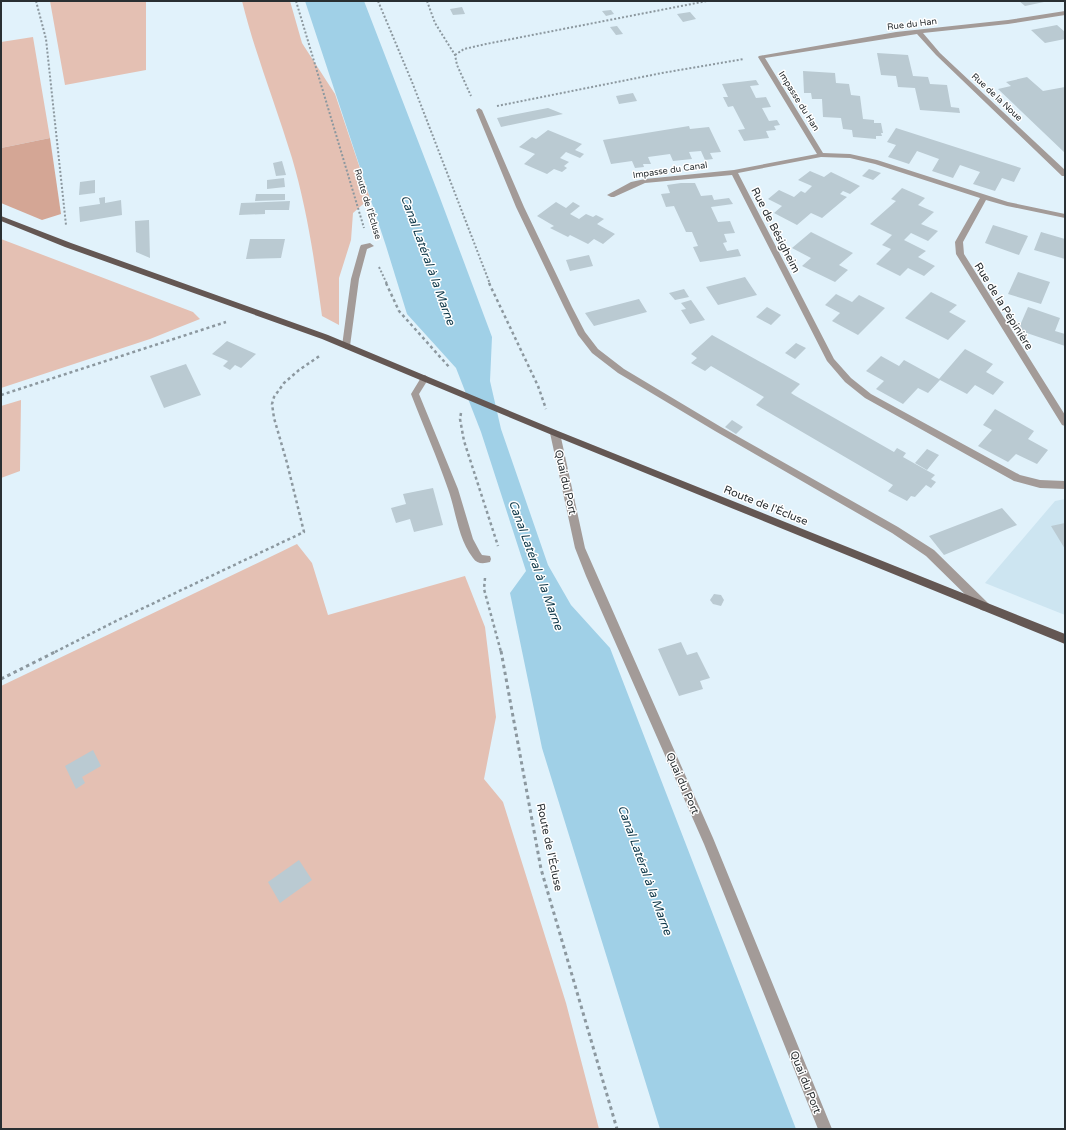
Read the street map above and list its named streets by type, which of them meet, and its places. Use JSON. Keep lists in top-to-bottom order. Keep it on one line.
{"streets":{"main road":["Route de l'Écluse"],"street":["Rue du Han","Rue de la Noue","Impasse du Han","Impasse du Canal","Rue de Bésigheim","Rue de la Pépinière","Quai du Port"]},"crossings":[["Rue du Han","Rue de la Noue"],["Rue du Han","Impasse du Han"],["Impasse du Canal","Rue de Bésigheim"],["Route de l'Écluse","Quai du Port"]],"water":["Canal Latéral à la Marne"]}
